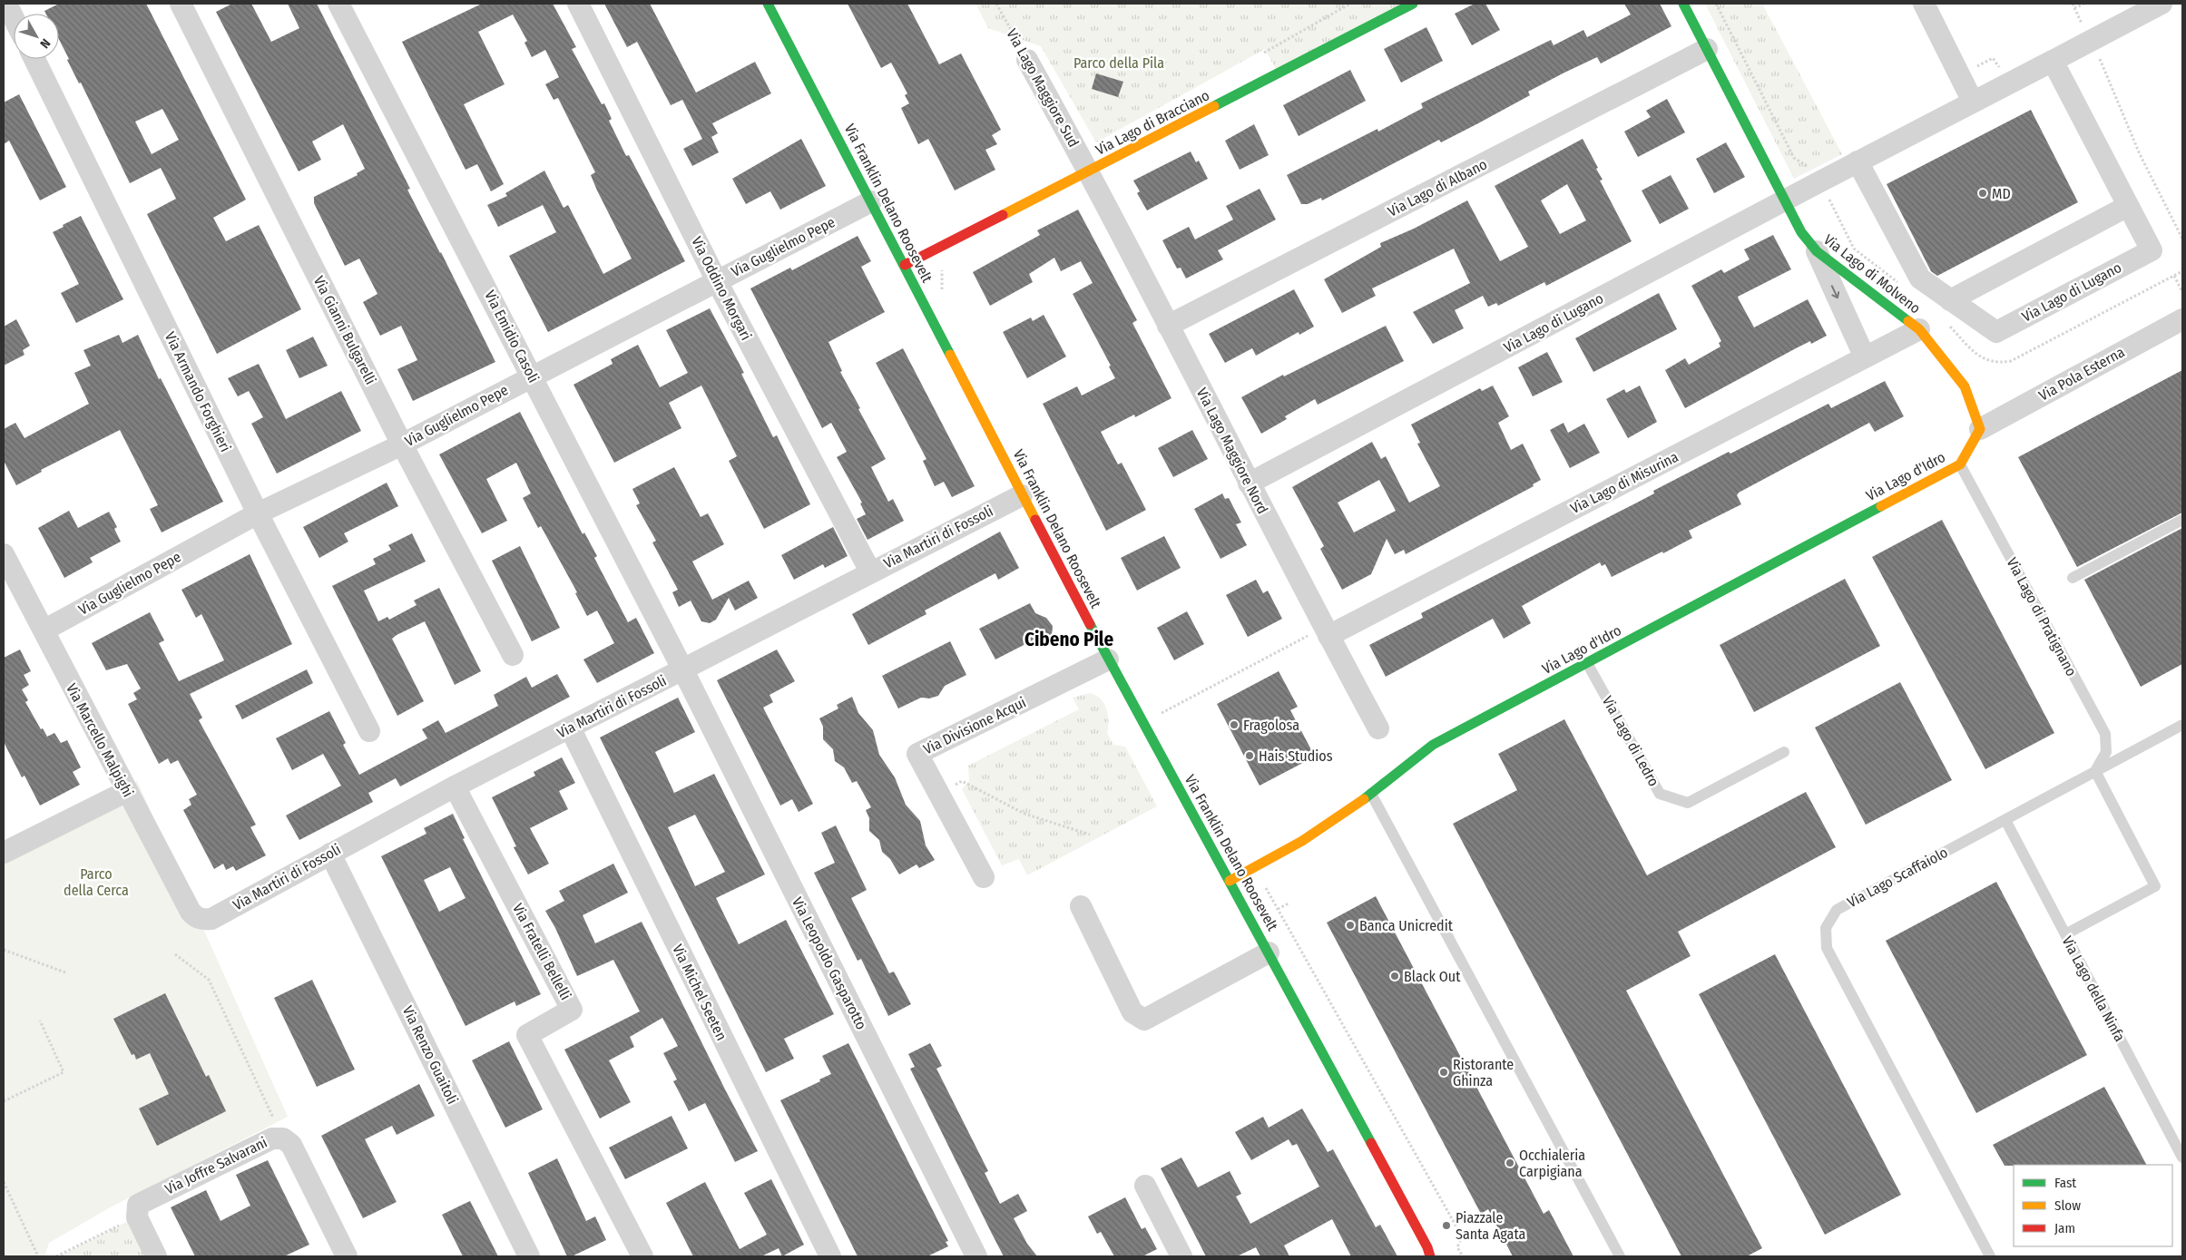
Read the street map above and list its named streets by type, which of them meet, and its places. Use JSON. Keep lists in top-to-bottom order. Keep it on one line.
{"streets":{"street":["Via Lago Maggiore Sud","Via Lago di Bracciano","Via Lago di Albano","Via Franklin Delano Roosevelt","Via Guglielmo Pepe","Via Lago di Molveno","Via Oddino Morgari","Via Lago di Lugano","Via Gianni Bulgarelli","Via Emidio Casoli","Via Pola Esterna","Via Armando Forghieri","Via Lago Maggiore Nord","Via Lago d'Idro","Via Lago di Misurina","Via Martiri di Fossoli","Via Divisione Acqui","Via Marcello Malpighi","Via Fratelli Bellelli","Via Leopoldo Gasparotto","Via Michel Seeten","Via Renzo Guaitoli","Via Joffre Salvarani"],"lane":["Via Lago di Pratignano","Via Lago di Ledro","Via Lago Scaffaiolo","Via Lago della Ninfa"]},"crossings":[["Via Lago Maggiore Sud","Via Lago di Bracciano"],["Via Lago Maggiore Sud","Via Lago Maggiore Nord"],["Via Lago di Bracciano","Via Franklin Delano Roosevelt"],["Via Lago di Bracciano","Via Lago Maggiore Nord"],["Via Lago di Albano","Via Lago di Molveno"],["Via Lago di Albano","Via Lago Maggiore Nord"],["Via Franklin Delano Roosevelt","Via Guglielmo Pepe"],["Via Franklin Delano Roosevelt","Via Lago d'Idro"],["Via Franklin Delano Roosevelt","Via Martiri di Fossoli"],["Via Franklin Delano Roosevelt","Via Divisione Acqui"],["Via Guglielmo Pepe","Via Oddino Morgari"],["Via Guglielmo Pepe","Via Gianni Bulgarelli"],["Via Guglielmo Pepe","Via Emidio Casoli"],["Via Guglielmo Pepe","Via Armando Forghieri"],["Via Guglielmo Pepe","Via Marcello Malpighi"],["Via Lago di Molveno","Via Lago di Lugano"],["Via Lago di Molveno","Via Pola Esterna"],["Via Lago di Molveno","Via Lago di Misurina"],["Via Oddino Morgari","Via Martiri di Fossoli"],["Via Lago di Lugano","Via Lago Maggiore Nord"],["Via Emidio Casoli","Via Martiri di Fossoli"],["Via Emidio Casoli","Via Leopoldo Gasparotto"],["Via Lago Maggiore Nord","Via Lago di Misurina"],["Via Lago d'Idro","Via Lago di Pratignano"],["Via Lago d'Idro","Via Lago di Ledro"],["Via Martiri di Fossoli","Via Marcello Malpighi"],["Via Martiri di Fossoli","Via Fratelli Bellelli"],["Via Martiri di Fossoli","Via Leopoldo Gasparotto"],["Via Martiri di Fossoli","Via Michel Seeten"],["Via Martiri di Fossoli","Via Renzo Guaitoli"],["Via Lago di Pratignano","Via Lago Scaffaiolo"],["Via Lago Scaffaiolo","Via Lago della Ninfa"]],"districts":["Cibeno Pile"],"parks":["Parco della Pila","Parco della Cerca"],"places":["MD","Fragolosa","Hais Studios","Banca Unicredit","Black Out","Ristorante Ghinza","Occhialeria Carpigiana","Piazzale Santa Agata"],"legend":["Fast","Slow","Jam"],"north":"bottom right"}
